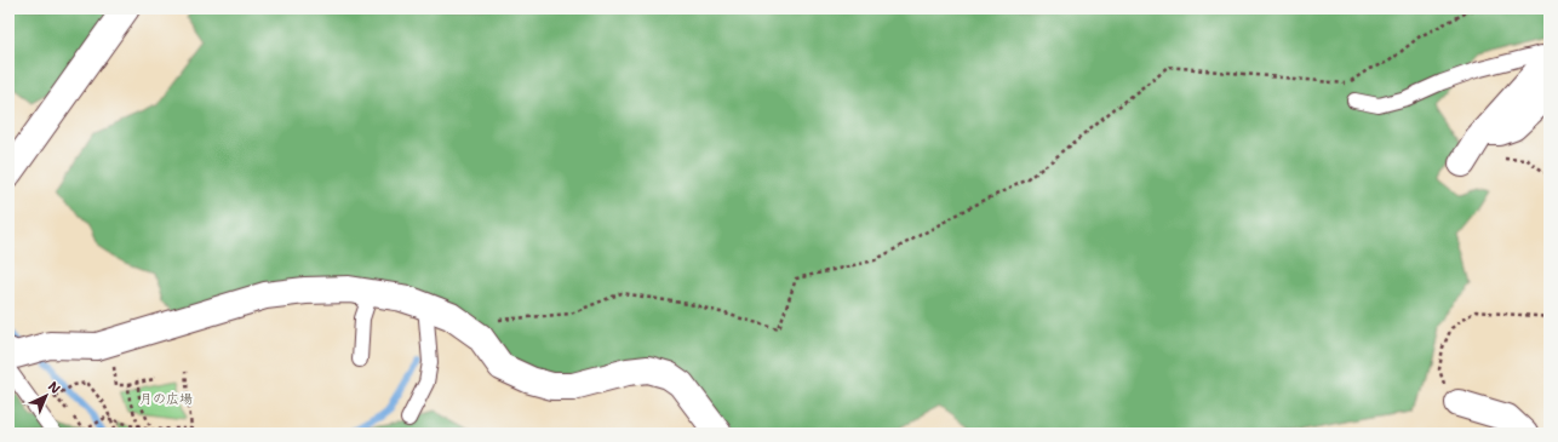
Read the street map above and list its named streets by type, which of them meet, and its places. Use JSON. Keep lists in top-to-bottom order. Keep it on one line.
{"parks":["月の広場"],"north":"top right"}
